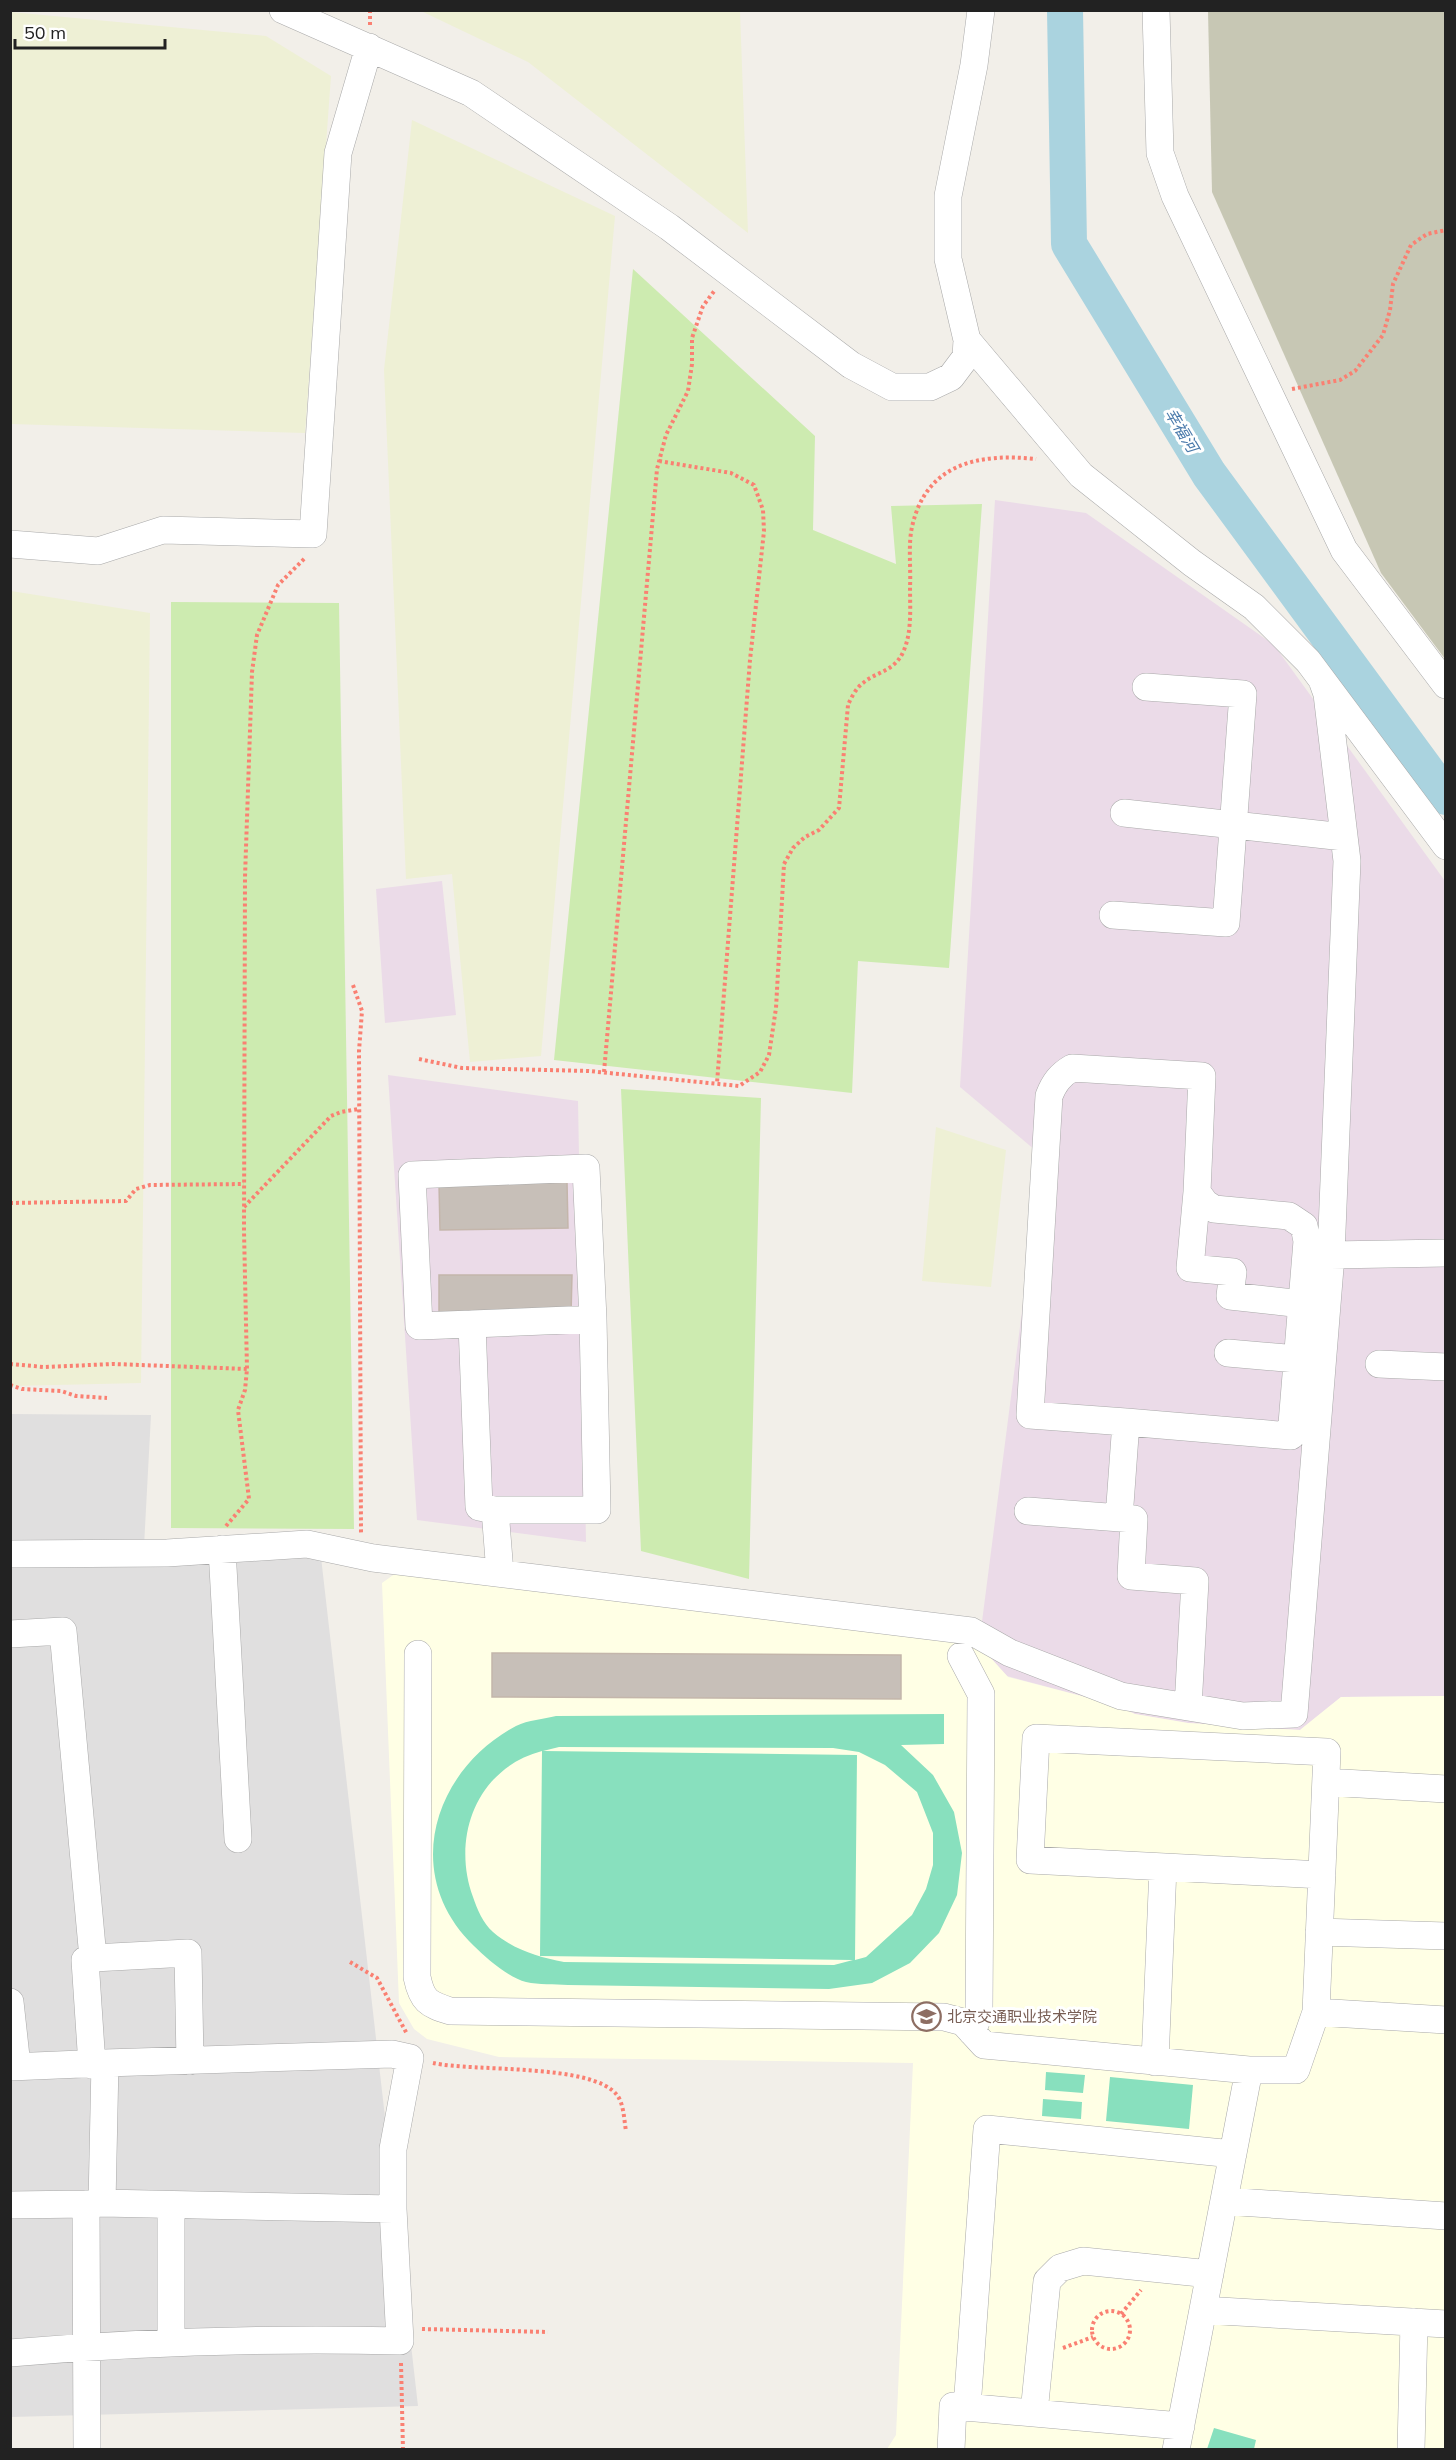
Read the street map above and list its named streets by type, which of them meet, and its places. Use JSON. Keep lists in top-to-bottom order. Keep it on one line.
{"water":["幸福河"],"places":{"school or university":["北京交通职业技术学院"]},"scale_bar":"50 m"}
